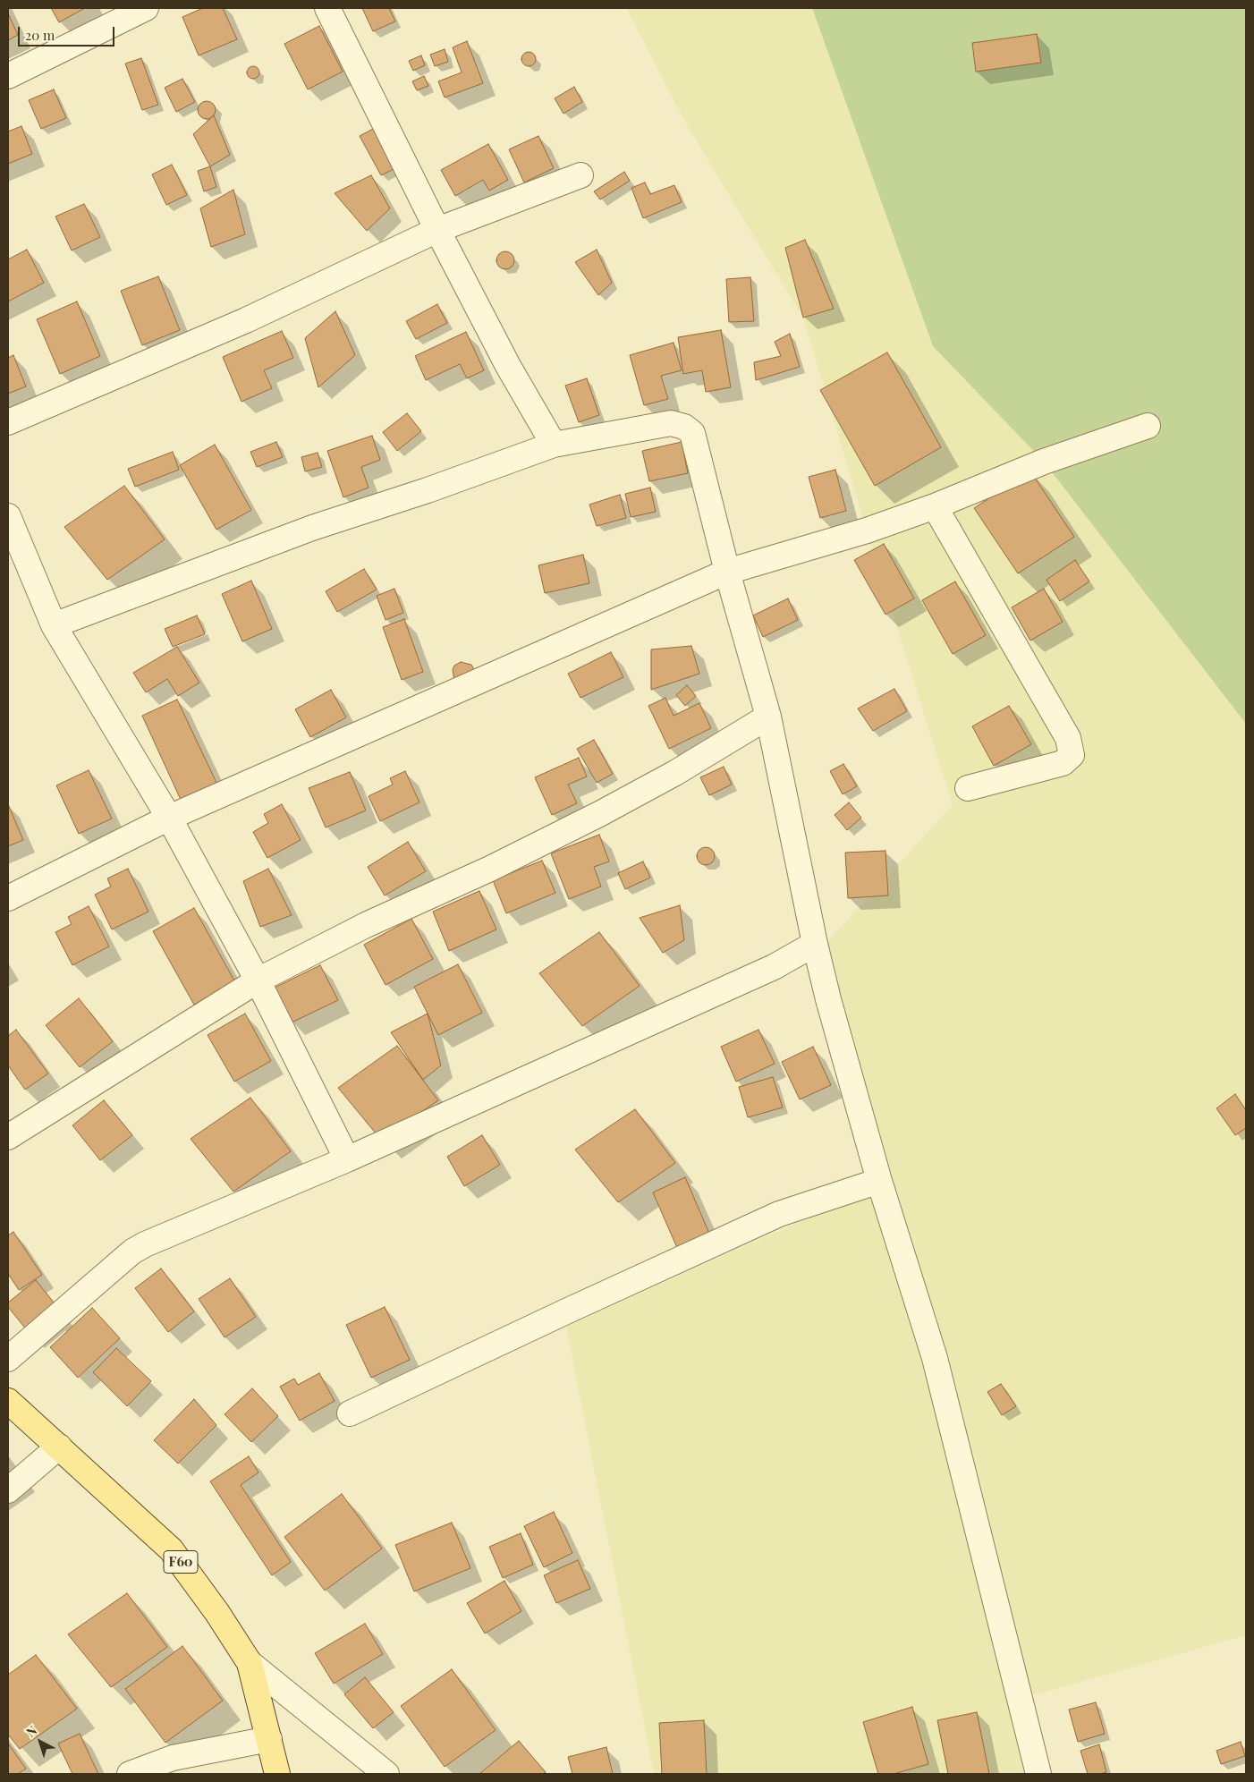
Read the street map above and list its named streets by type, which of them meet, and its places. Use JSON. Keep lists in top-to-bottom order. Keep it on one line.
{"streets":{"main road":["F60"]},"scale_bar":"20 m","north":"top left"}
